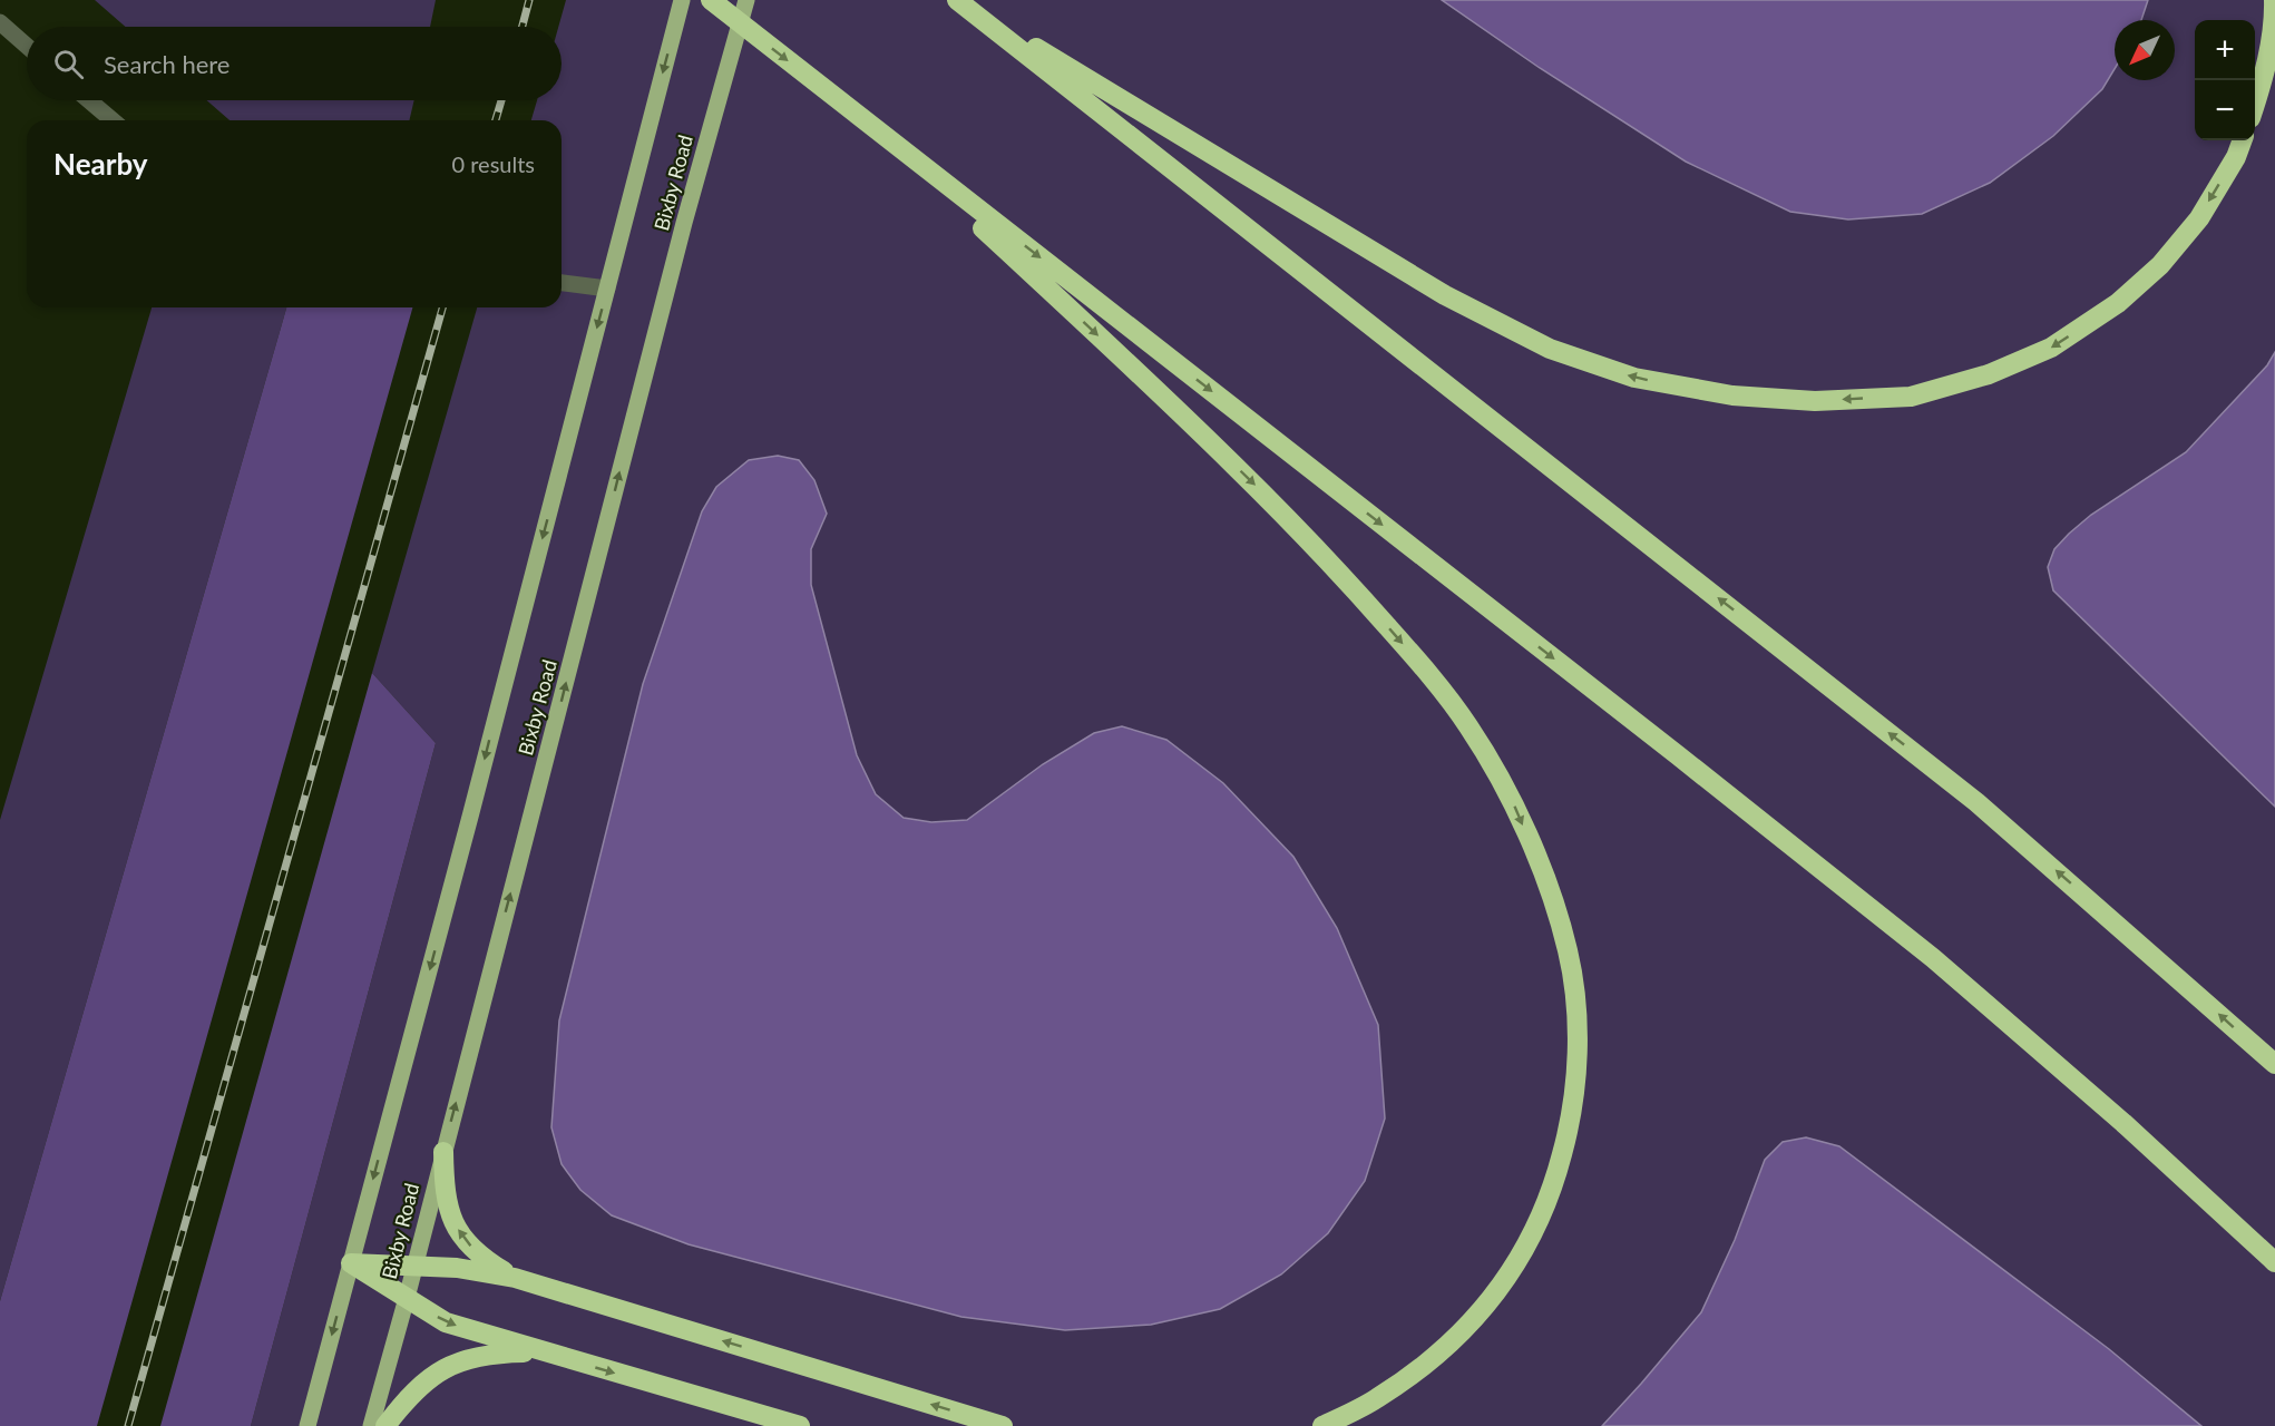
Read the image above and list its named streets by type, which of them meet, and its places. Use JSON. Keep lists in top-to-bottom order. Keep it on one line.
{"streets":{"main road":["Bixby Road"]},"north":"bottom left","page":{"map_buttons":["+","−"],"search":"Search here","heading":["Nearby","0 results"]}}
